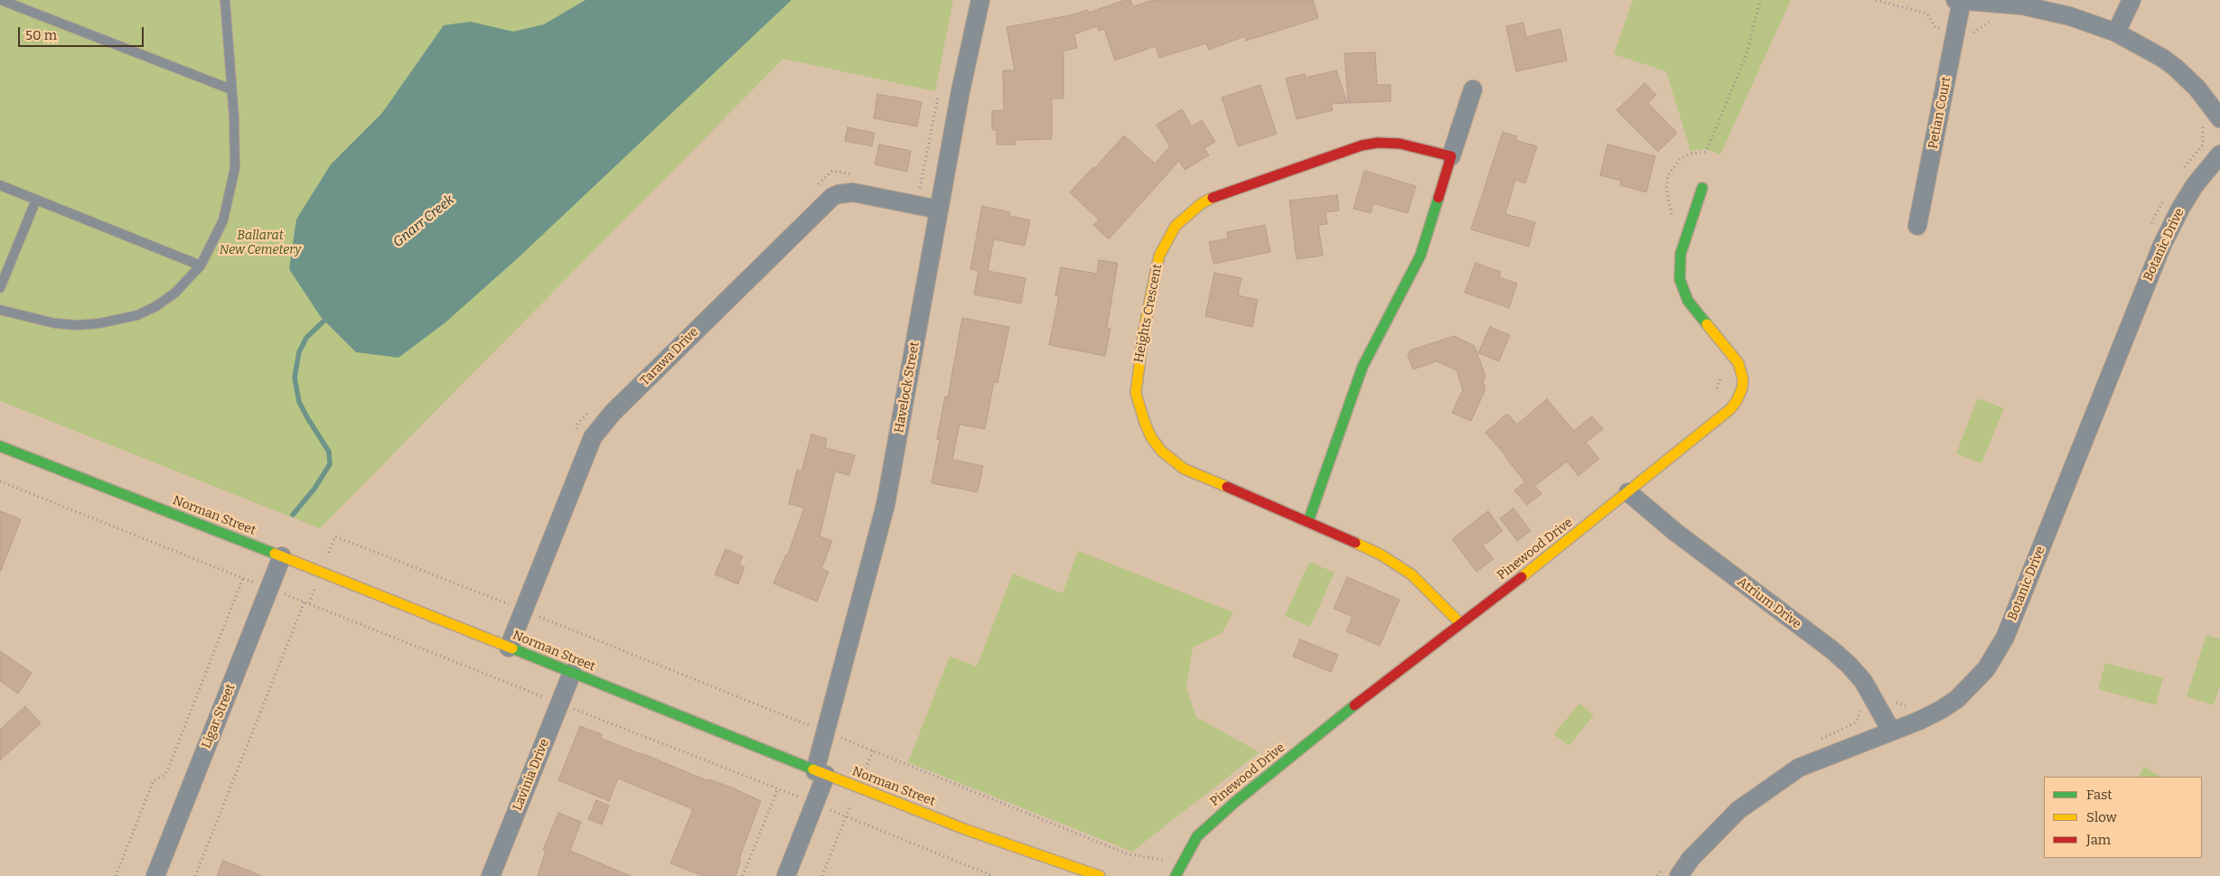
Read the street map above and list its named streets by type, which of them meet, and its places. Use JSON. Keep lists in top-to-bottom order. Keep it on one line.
{"streets":{"street":["Petian Court","Botanic Drive","Heights Crescent","Tarawa Drive","Havelock Street","Norman Street","Pinewood Drive","Atrium Drive","Ligar Street","Lavinia Drive"]},"crossings":[["Botanic Drive","Atrium Drive"],["Heights Crescent","Pinewood Drive"],["Tarawa Drive","Havelock Street"],["Tarawa Drive","Norman Street"],["Havelock Street","Norman Street"],["Norman Street","Ligar Street"],["Norman Street","Lavinia Drive"],["Pinewood Drive","Atrium Drive"]],"water":["Gnarr Creek"],"parks":["Ballarat New Cemetery"],"legend":["Fast","Slow","Jam"],"scale_bar":"50 m"}
